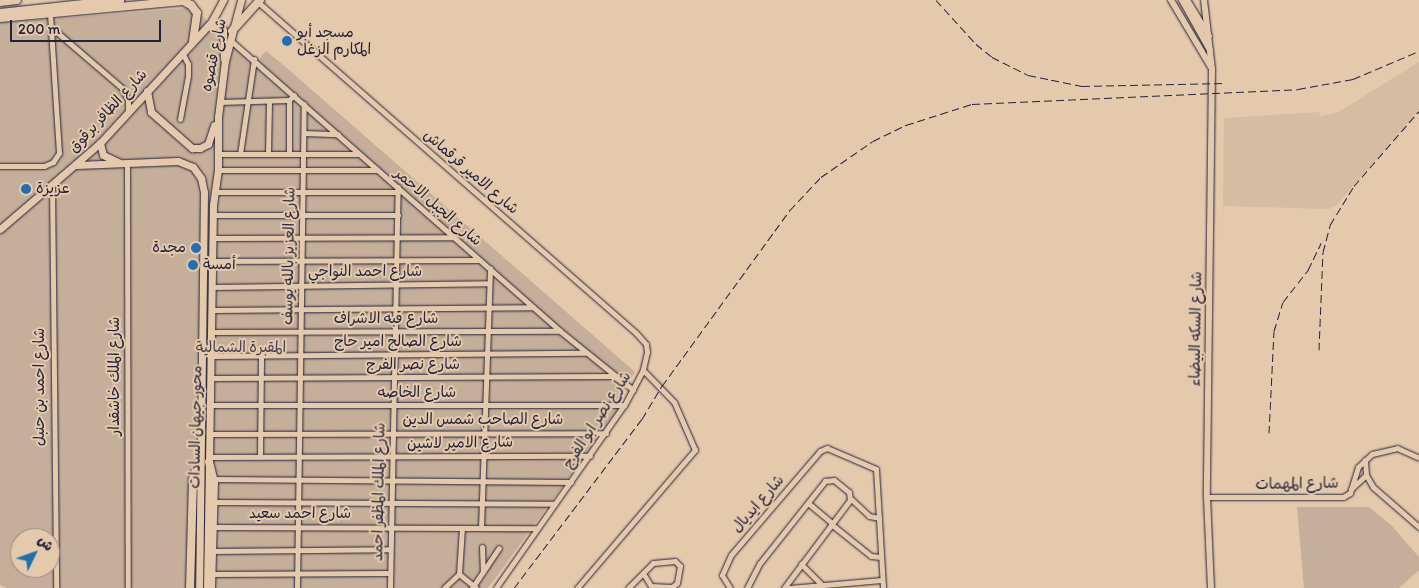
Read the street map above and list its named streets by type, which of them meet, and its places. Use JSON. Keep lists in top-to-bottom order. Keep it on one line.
{"streets":{"main road":["شارع قنصوه","شارع الظافر برقوق","محور جيهان السادات"],"street":["شارع الامير قرقماش","شارع الجبل الاحمر","شارع العزيز بالله يوسف","شارع احمد النواجي","شارع قبه الاشراف","شارع السكه البيضاء","شارع الصالح امير حاج","شارع نصر الفرج","شارع الملك خاشقدار","شارع احمد بن حنبل","شارع الخاصه","شارع الصاحب شمس الدين","شارع نصر ابو الفرج","شارع الامير لاشين","شارع المهمات","شارع الملك المظفر احمد","شارع ايديال","شارع احمد سعيد"]},"crossings":[["شارع قنصوه","شارع الجبل الاحمر"],["شارع قنصوه","محور جيهان السادات"],["شارع الظافر برقوق","شارع احمد بن حنبل"],["شارع الامير قرقماش","شارع نصر ابو الفرج"],["شارع الجبل الاحمر","شارع العزيز بالله يوسف"],["شارع الجبل الاحمر","شارع قبه الاشراف"],["شارع الجبل الاحمر","شارع الصالح امير حاج"],["شارع الجبل الاحمر","شارع نصر الفرج"],["شارع الجبل الاحمر","شارع نصر ابو الفرج"],["شارع الجبل الاحمر","شارع الملك المظفر احمد"],["شارع العزيز بالله يوسف","شارع احمد النواجي"],["شارع العزيز بالله يوسف","شارع قبه الاشراف"],["شارع العزيز بالله يوسف","شارع الصالح امير حاج"],["شارع العزيز بالله يوسف","شارع نصر الفرج"],["شارع العزيز بالله يوسف","شارع الخاصه"],["شارع العزيز بالله يوسف","شارع الصاحب شمس الدين"],["شارع العزيز بالله يوسف","شارع الامير لاشين"],["شارع العزيز بالله يوسف","شارع احمد سعيد"],["شارع احمد النواجي","محور جيهان السادات"],["شارع احمد النواجي","شارع الملك المظفر احمد"],["شارع قبه الاشراف","محور جيهان السادات"],["شارع قبه الاشراف","شارع الملك المظفر احمد"],["شارع السكه البيضاء","شارع المهمات"],["شارع الصالح امير حاج","محور جيهان السادات"],["شارع الصالح امير حاج","شارع الملك المظفر احمد"],["شارع نصر الفرج","محور جيهان السادات"],["شارع نصر الفرج","شارع الملك المظفر احمد"],["شارع الملك خاشقدار","محور جيهان السادات"],["شارع الخاصه","شارع نصر ابو الفرج"],["شارع الخاصه","محور جيهان السادات"],["شارع الخاصه","شارع الملك المظفر احمد"],["شارع الصاحب شمس الدين","شارع نصر ابو الفرج"],["شارع الصاحب شمس الدين","محور جيهان السادات"],["شارع الصاحب شمس الدين","شارع الملك المظفر احمد"],["شارع نصر ابو الفرج","شارع الامير لاشين"],["شارع نصر ابو الفرج","شارع احمد سعيد"],["محور جيهان السادات","شارع الامير لاشين"],["شارع الامير لاشين","شارع الملك المظفر احمد"],["شارع الملك المظفر احمد","شارع احمد سعيد"]],"parks":["المقبرة الشمالية"],"places":["مسجد أبو المكارم الزغل","عزيزة","مجدة","أمسة"],"scale_bar":"200 m","north":"top right"}
